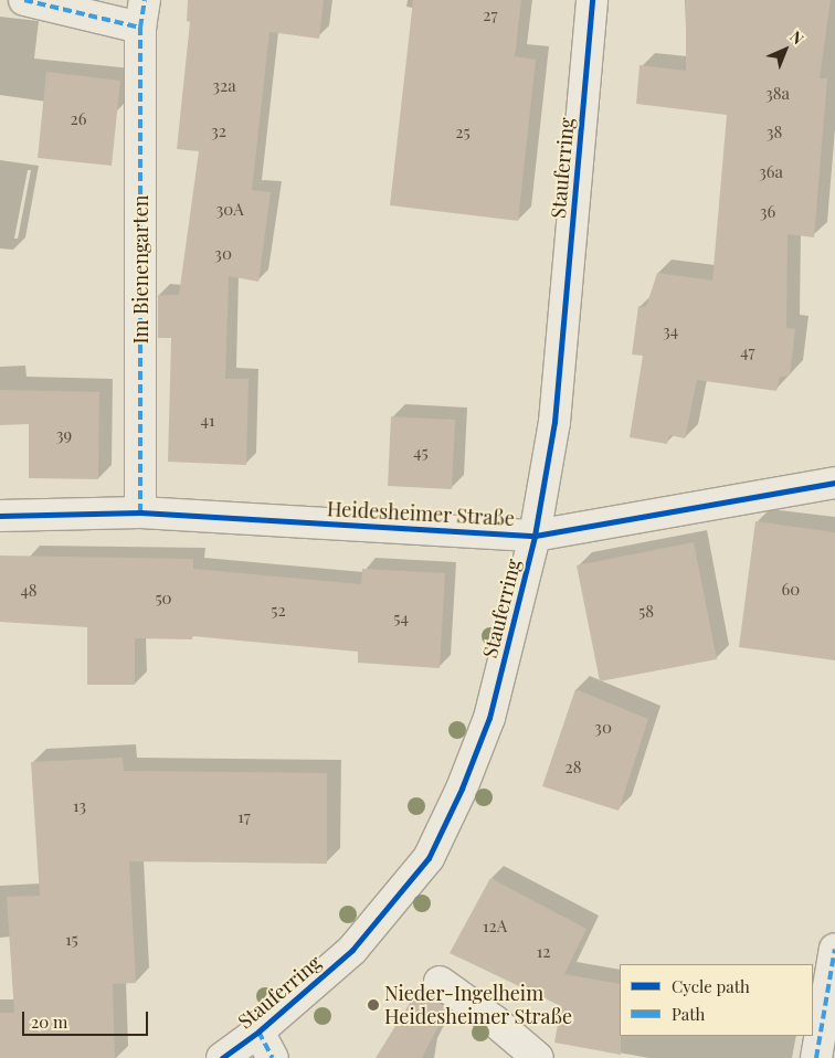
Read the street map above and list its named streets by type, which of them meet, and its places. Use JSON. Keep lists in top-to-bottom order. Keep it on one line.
{"streets":{"street":["Stauferring","Im Bienengarten","Heidesheimer Straße"]},"crossings":[["Stauferring","Heidesheimer Straße"],["Im Bienengarten","Heidesheimer Straße"]],"places":["Nieder-Ingelheim Heidesheimer Straße"],"house_numbers":["27","32a","38a","26","32","25","38","36a","30A","36","30","34","47","41","39","45","60","48","50","52","58","54","30","28","13","17","12A","15","12"],"legend":["Cycle path","Path"],"scale_bar":"20 m","north":"top right"}
